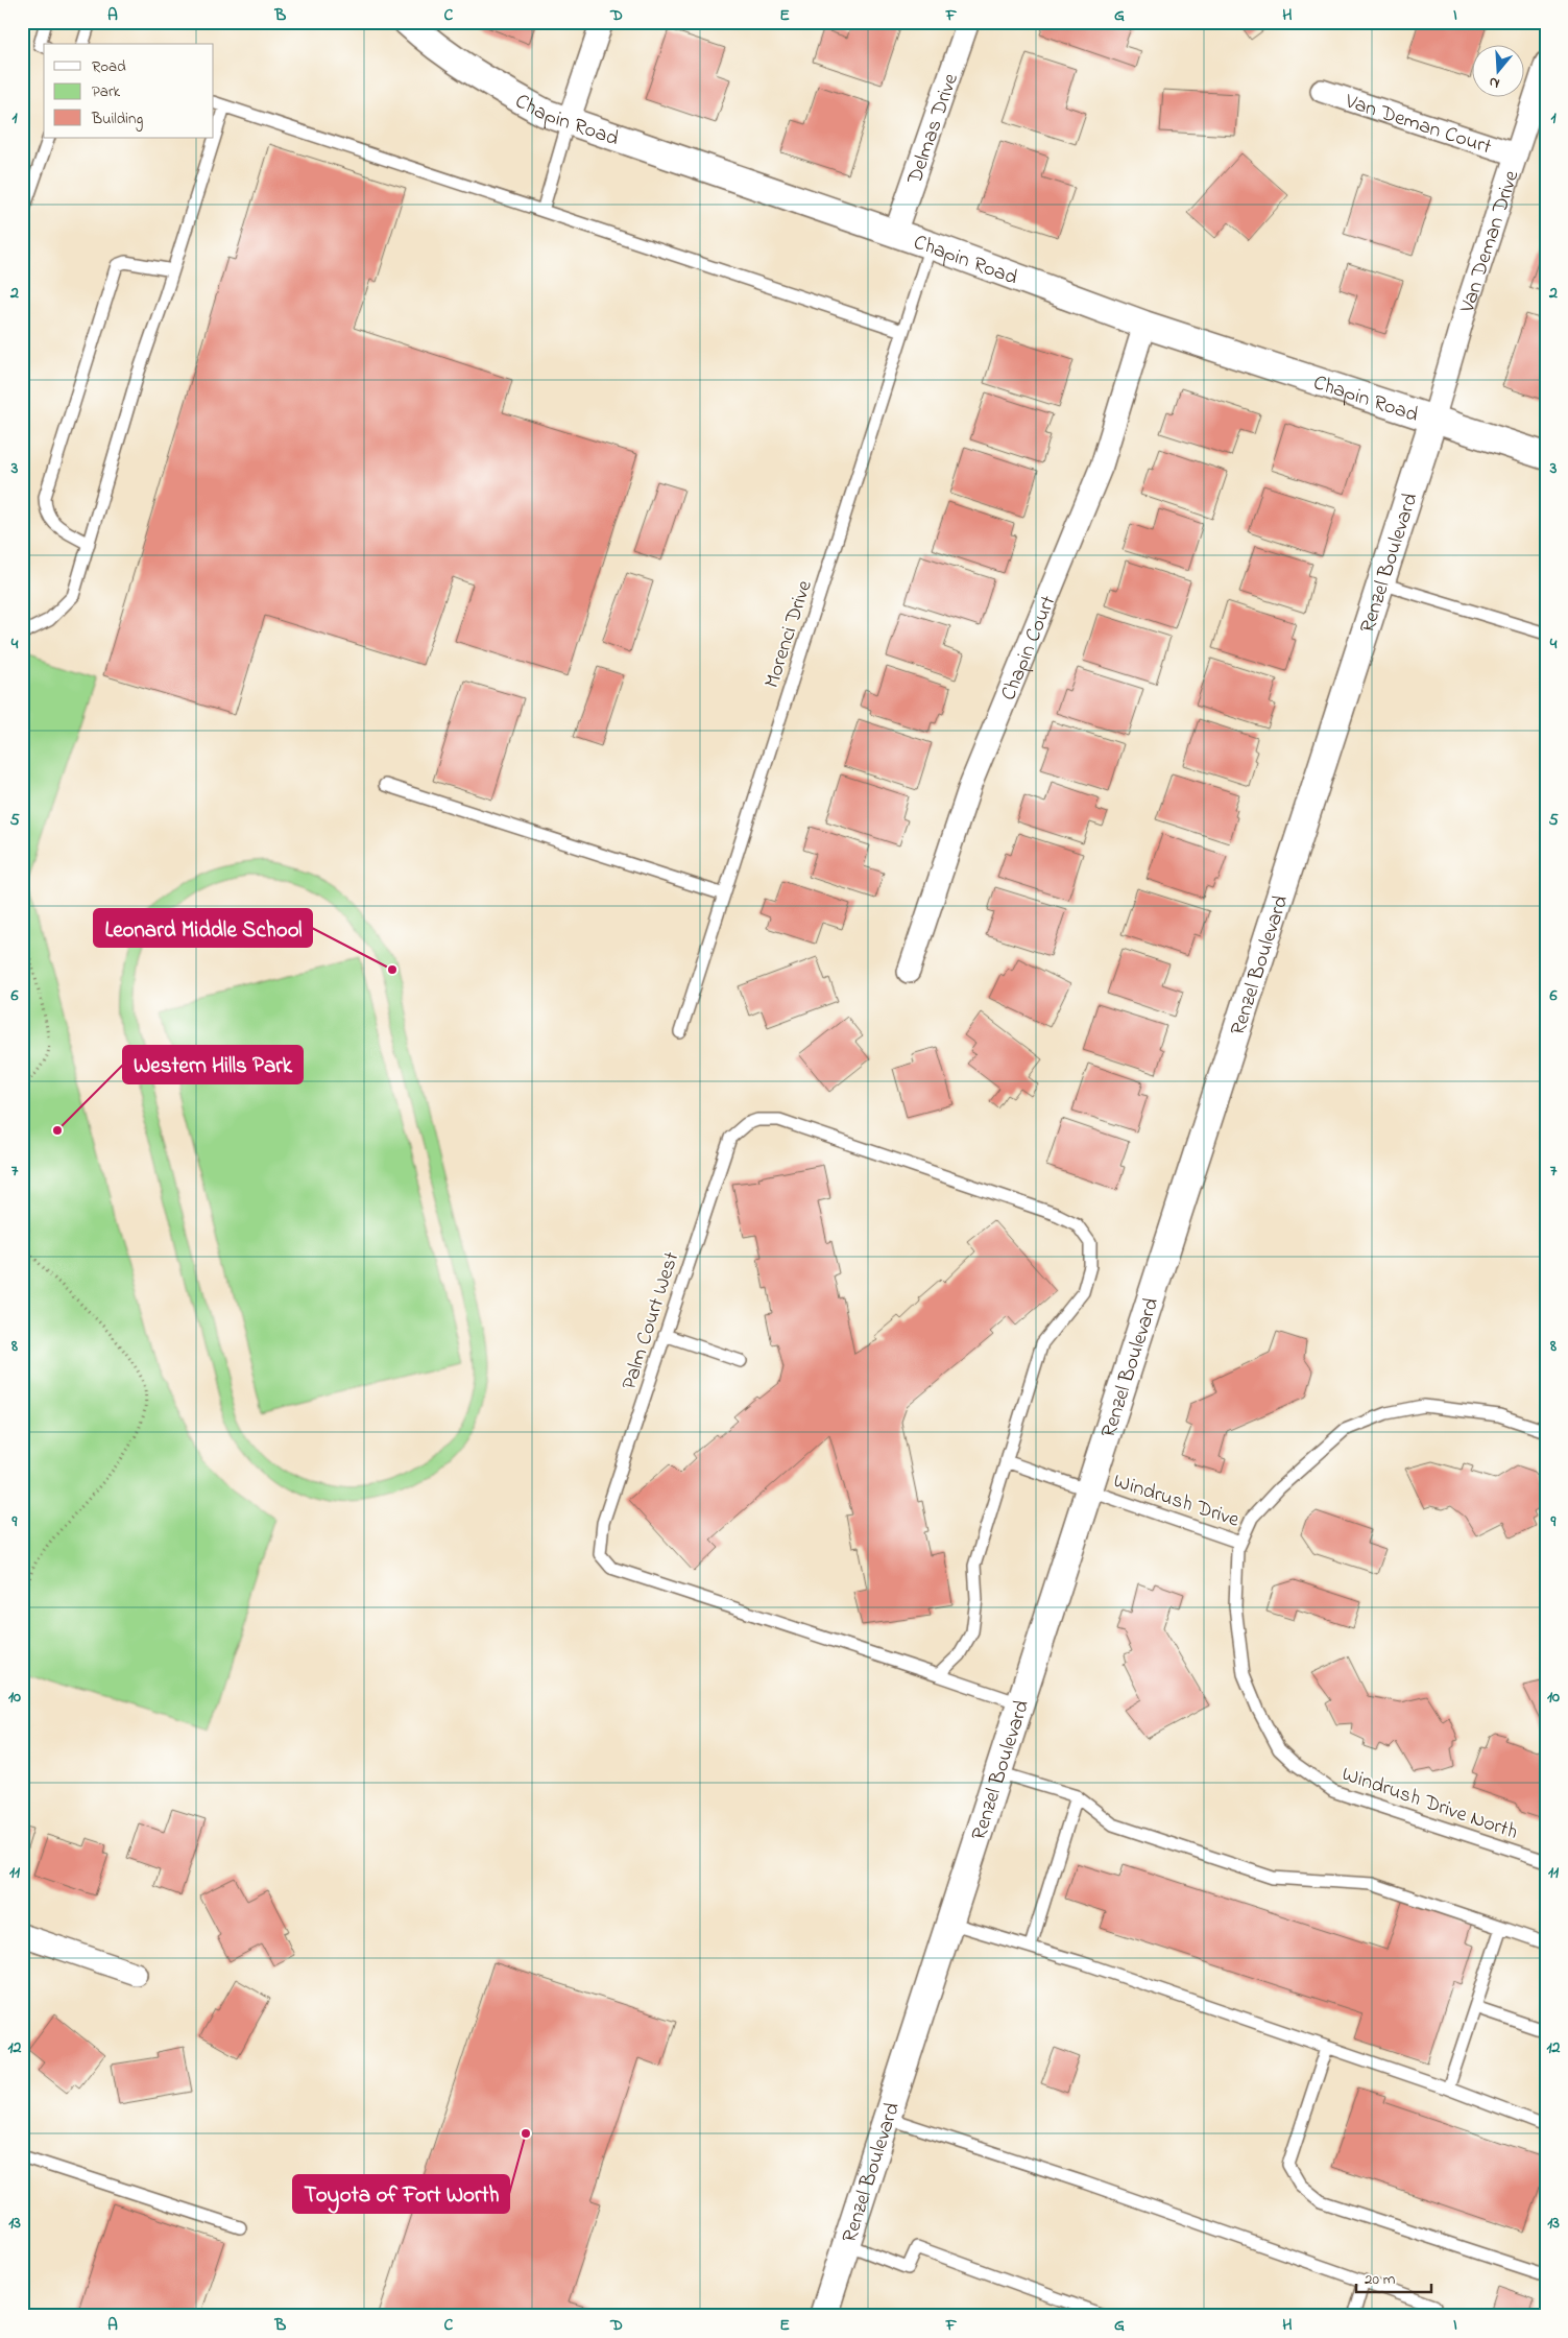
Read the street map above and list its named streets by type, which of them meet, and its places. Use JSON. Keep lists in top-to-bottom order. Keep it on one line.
{"streets":{"street":["Chapin Road","Van Deman Court","Delmas Drive","Van Deman Drive","Renzel Boulevard","Chapin Court"],"lane":["Morenci Drive","Palm Court West","Windrush Drive","Windrush Drive North"]},"crossings":[["Chapin Road","Delmas Drive"],["Chapin Road","Van Deman Drive"],["Chapin Road","Renzel Boulevard"],["Chapin Road","Morenci Drive"],["Chapin Road","Chapin Court"],["Van Deman Court","Van Deman Drive"],["Van Deman Drive","Renzel Boulevard"],["Renzel Boulevard","Windrush Drive"],["Windrush Drive","Windrush Drive North"]],"places":["Leonard Middle School","Western Hills Park","Toyota of Fort Worth"],"legend":["Road","Park","Building"],"scale_bar":"20 m","north":"bottom","grid":{"columns":["A","B","C","D","E","F","G","H","I"],"rows":["1","2","3","4","5","6","7","8","9","10","11","12","13"]}}
